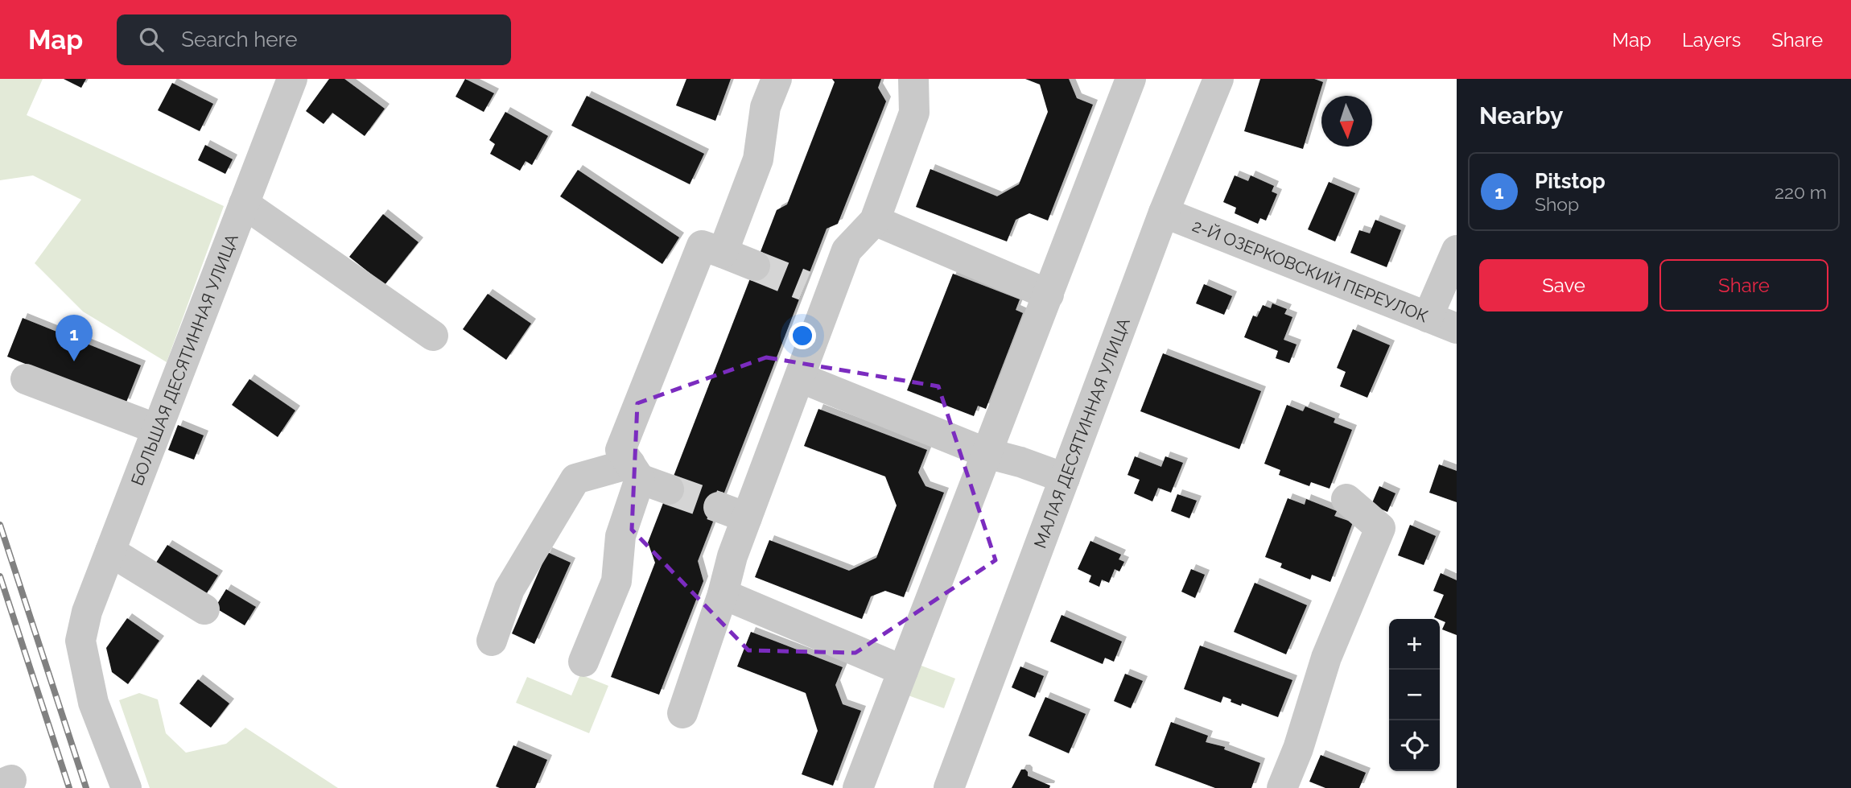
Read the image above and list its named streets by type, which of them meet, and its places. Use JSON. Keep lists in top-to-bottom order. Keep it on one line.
{"streets":{"street":["2-Й ОЗЕРКОВСКИЙ ПЕРЕУЛОК","БОЛЬШАЯ ДЕСЯТИННАЯ УЛИЦА","МАЛАЯ ДЕСЯТИННАЯ УЛИЦА"]},"crossings":[["2-Й ОЗЕРКОВСКИЙ ПЕРЕУЛОК","МАЛАЯ ДЕСЯТИННАЯ УЛИЦА"]],"north":"bottom","page":{"header":"Map","search":"Search here","nav":["Map","Layers","Share"],"heading":"Nearby","list":[{"mark":"1","name":"Pitstop","note":"Shop","value":"220 m"}],"buttons":["Save","Share"],"pins":"1","map_buttons":["+","−"]}}
